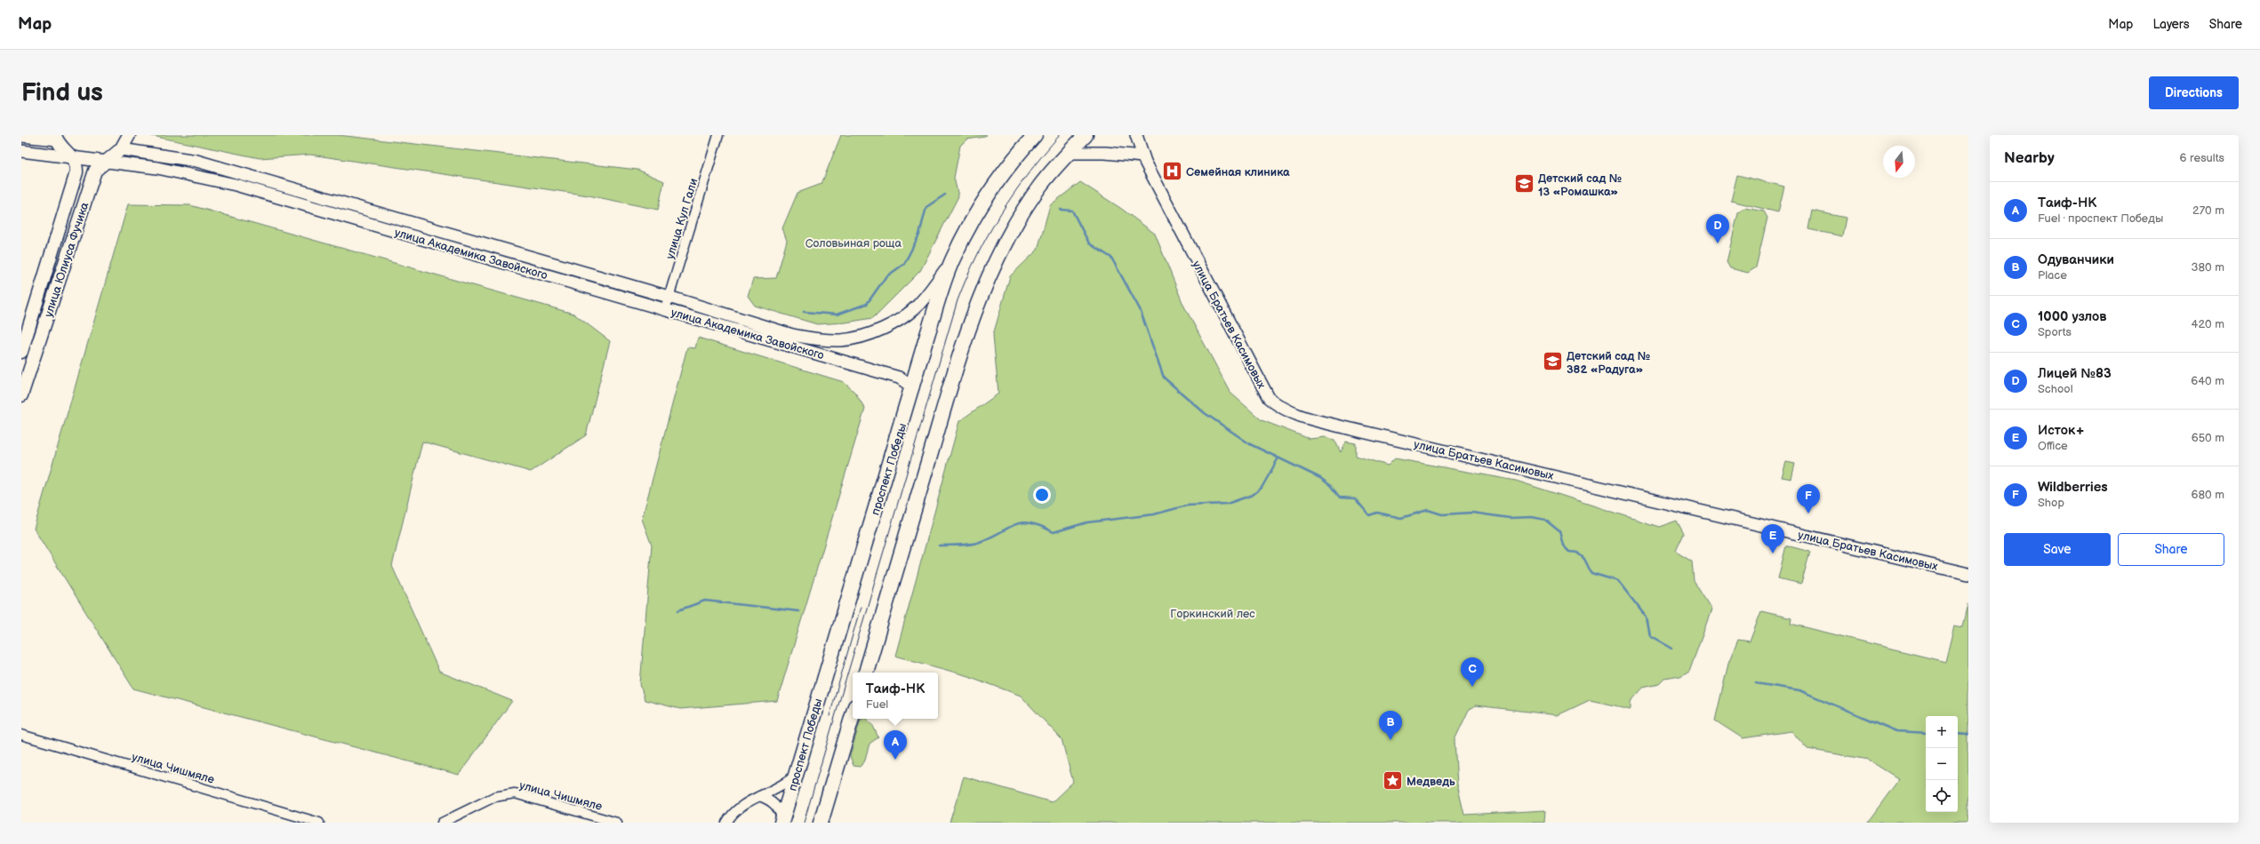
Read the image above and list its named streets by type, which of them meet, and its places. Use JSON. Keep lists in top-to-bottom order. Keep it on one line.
{"streets":{"main road":["улица Юлиуса Фучика","проспект Победы"],"street":["улица Кул Гали","улица Академика Завойского","улица Братьев Касимовых","улица Чишмяле"]},"crossings":[["улица Кул Гали","улица Академика Завойского"],["улица Академика Завойского","улица Юлиуса Фучика"],["улица Академика Завойского","проспект Победы"]],"parks":["Соловьиная роща","Горкинский лес"],"places":{"hospital":["Семейная клиника"],"school or university":["Детский сад № 13 «Ромашка»","Детский сад № 382 «Радуга»"],"place":["Медведь"]},"north":"bottom","page":{"header":"Map","nav":["Map","Layers","Share"],"buttons":["Directions",["Save","Share"]],"title":"Find us","heading":["Nearby","6 results"],"list":[{"mark":"A","name":"Таиф-НК","note":"Fuel · проспект Победы","value":"270 m"},{"mark":"B","name":"Одуванчики","note":"Place","value":"380 m"},{"mark":"C","name":"1000 узлов","note":"Sports","value":"420 m"},{"mark":"D","name":"Лицей №83","note":"School","value":"640 m"},{"mark":"E","name":"Исток+","note":"Office","value":"650 m"},{"mark":"F","name":"Wildberries","note":"Shop","value":"680 m"}],"pins":["D","F","E","C","B","A"],"popup":["Таиф-НК","Fuel"],"map_buttons":["+","−"]}}
